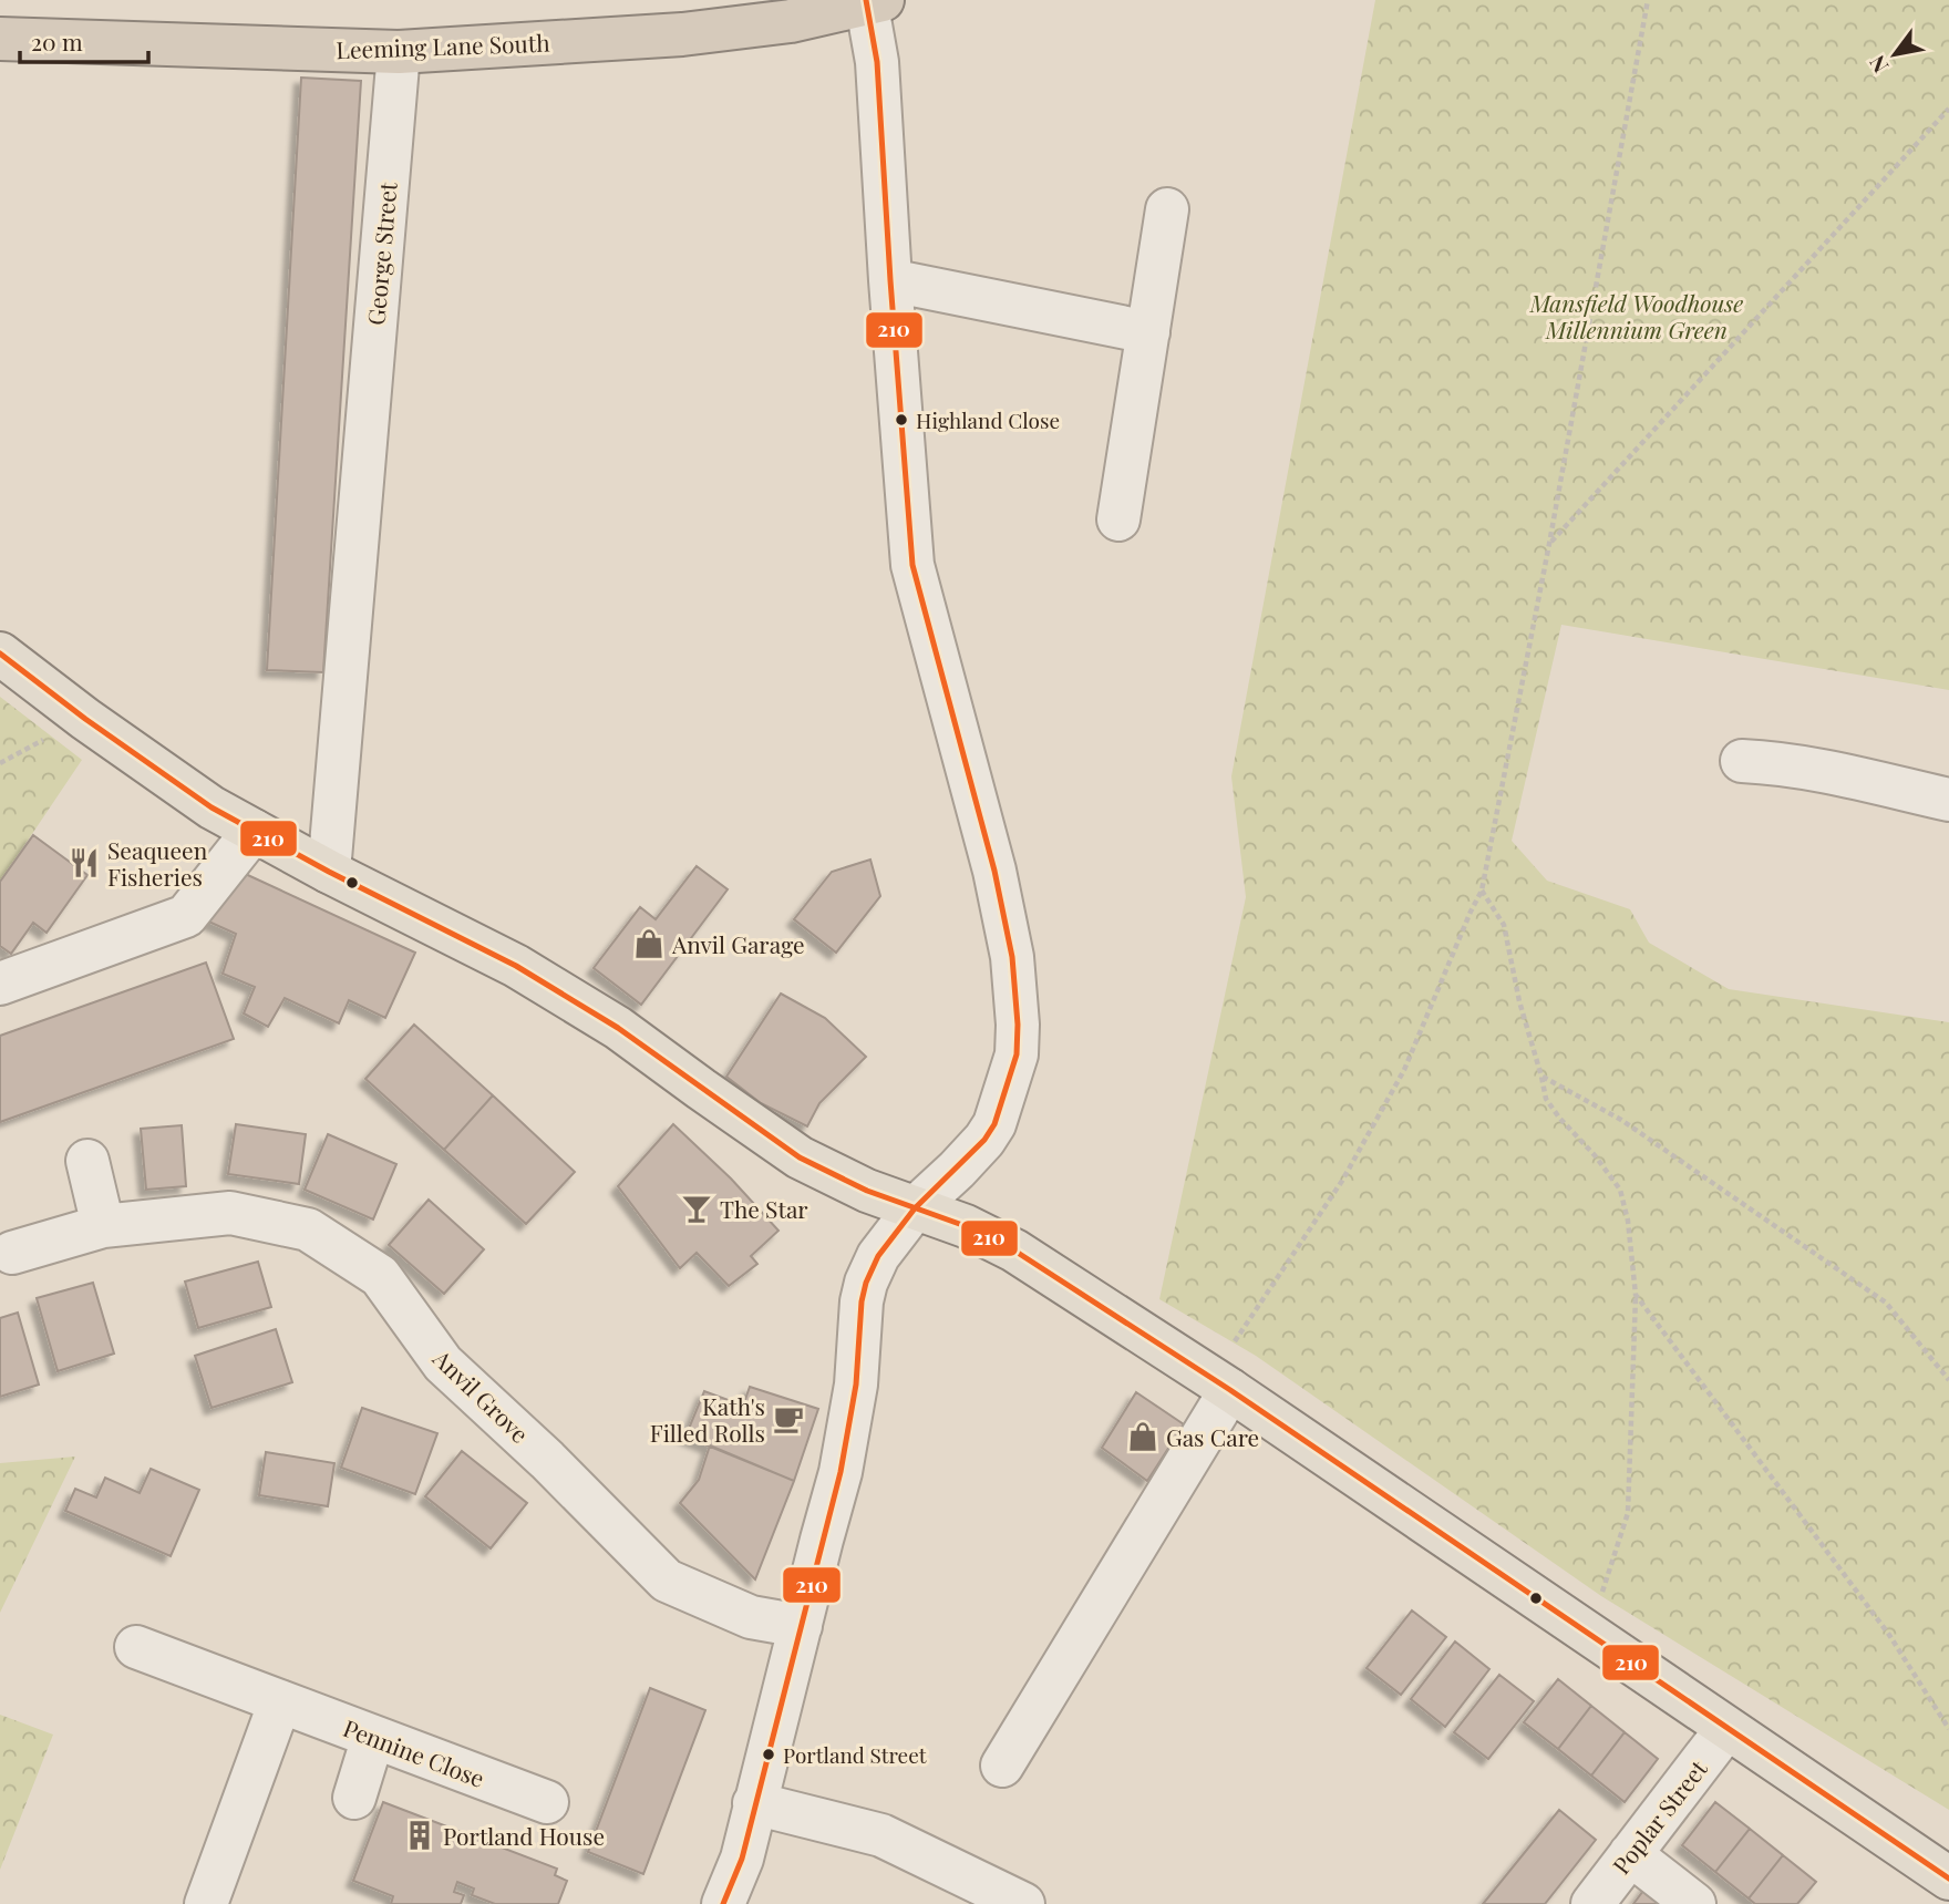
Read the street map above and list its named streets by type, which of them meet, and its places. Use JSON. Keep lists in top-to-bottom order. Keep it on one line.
{"streets":{"highway":["Leeming Lane South"],"street":["George Street","Anvil Grove","Pennine Close","Poplar Street"]},"crossings":[["Leeming Lane South","George Street"]],"parks":["Mansfield Woodhouse Millennium Green"],"places":{"other":["Highland Close","Portland Street"],"restaurant":["Seaqueen Fisheries"],"shop":["Anvil Garage","Gas Care"],"bar":["The Star"],"cafe":["Kath's Filled Rolls"],"building":["Portland House"]},"lines":["transit line 210"],"scale_bar":"20 m","north":"bottom left"}
